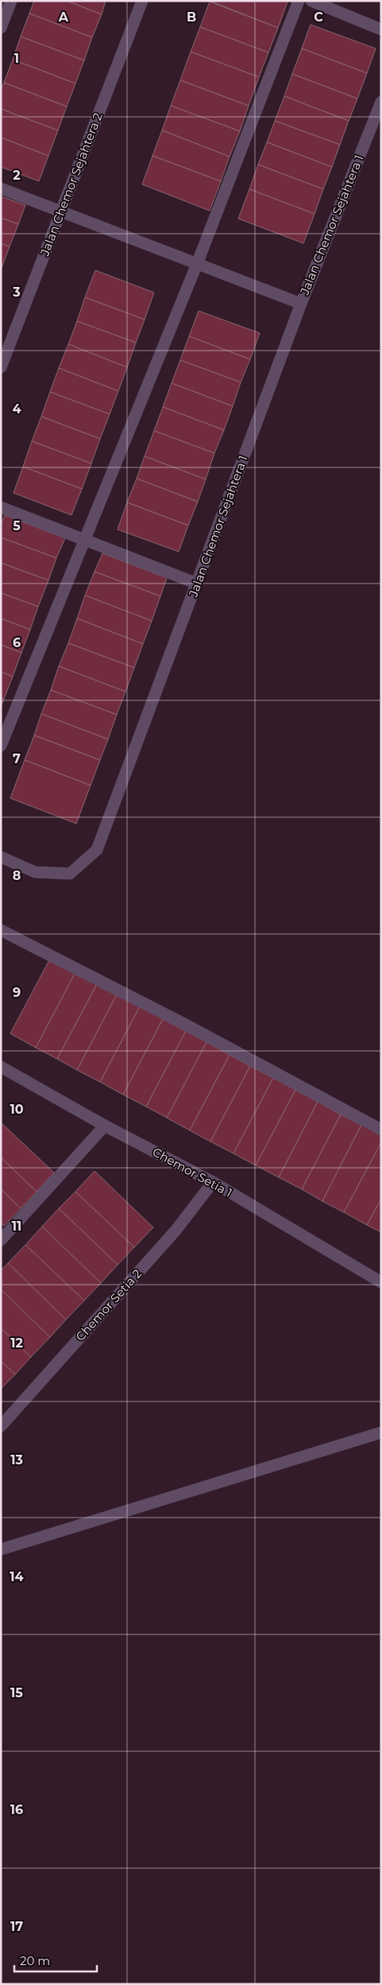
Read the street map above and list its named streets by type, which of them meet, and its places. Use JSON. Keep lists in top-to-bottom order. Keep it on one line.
{"streets":{"street":["Jalan Chemor Sejahtera 2","Jalan Chemor Sejahtera 1","Chemor Setia 1","Chemor Setia 2"]},"crossings":[["Chemor Setia 1","Chemor Setia 2"]],"scale_bar":"20 m","grid":{"columns":["A","B","C"],"rows":["1","2","3","4","5","6","7","8","9","10","11","12","13","14","15","16","17"]}}
